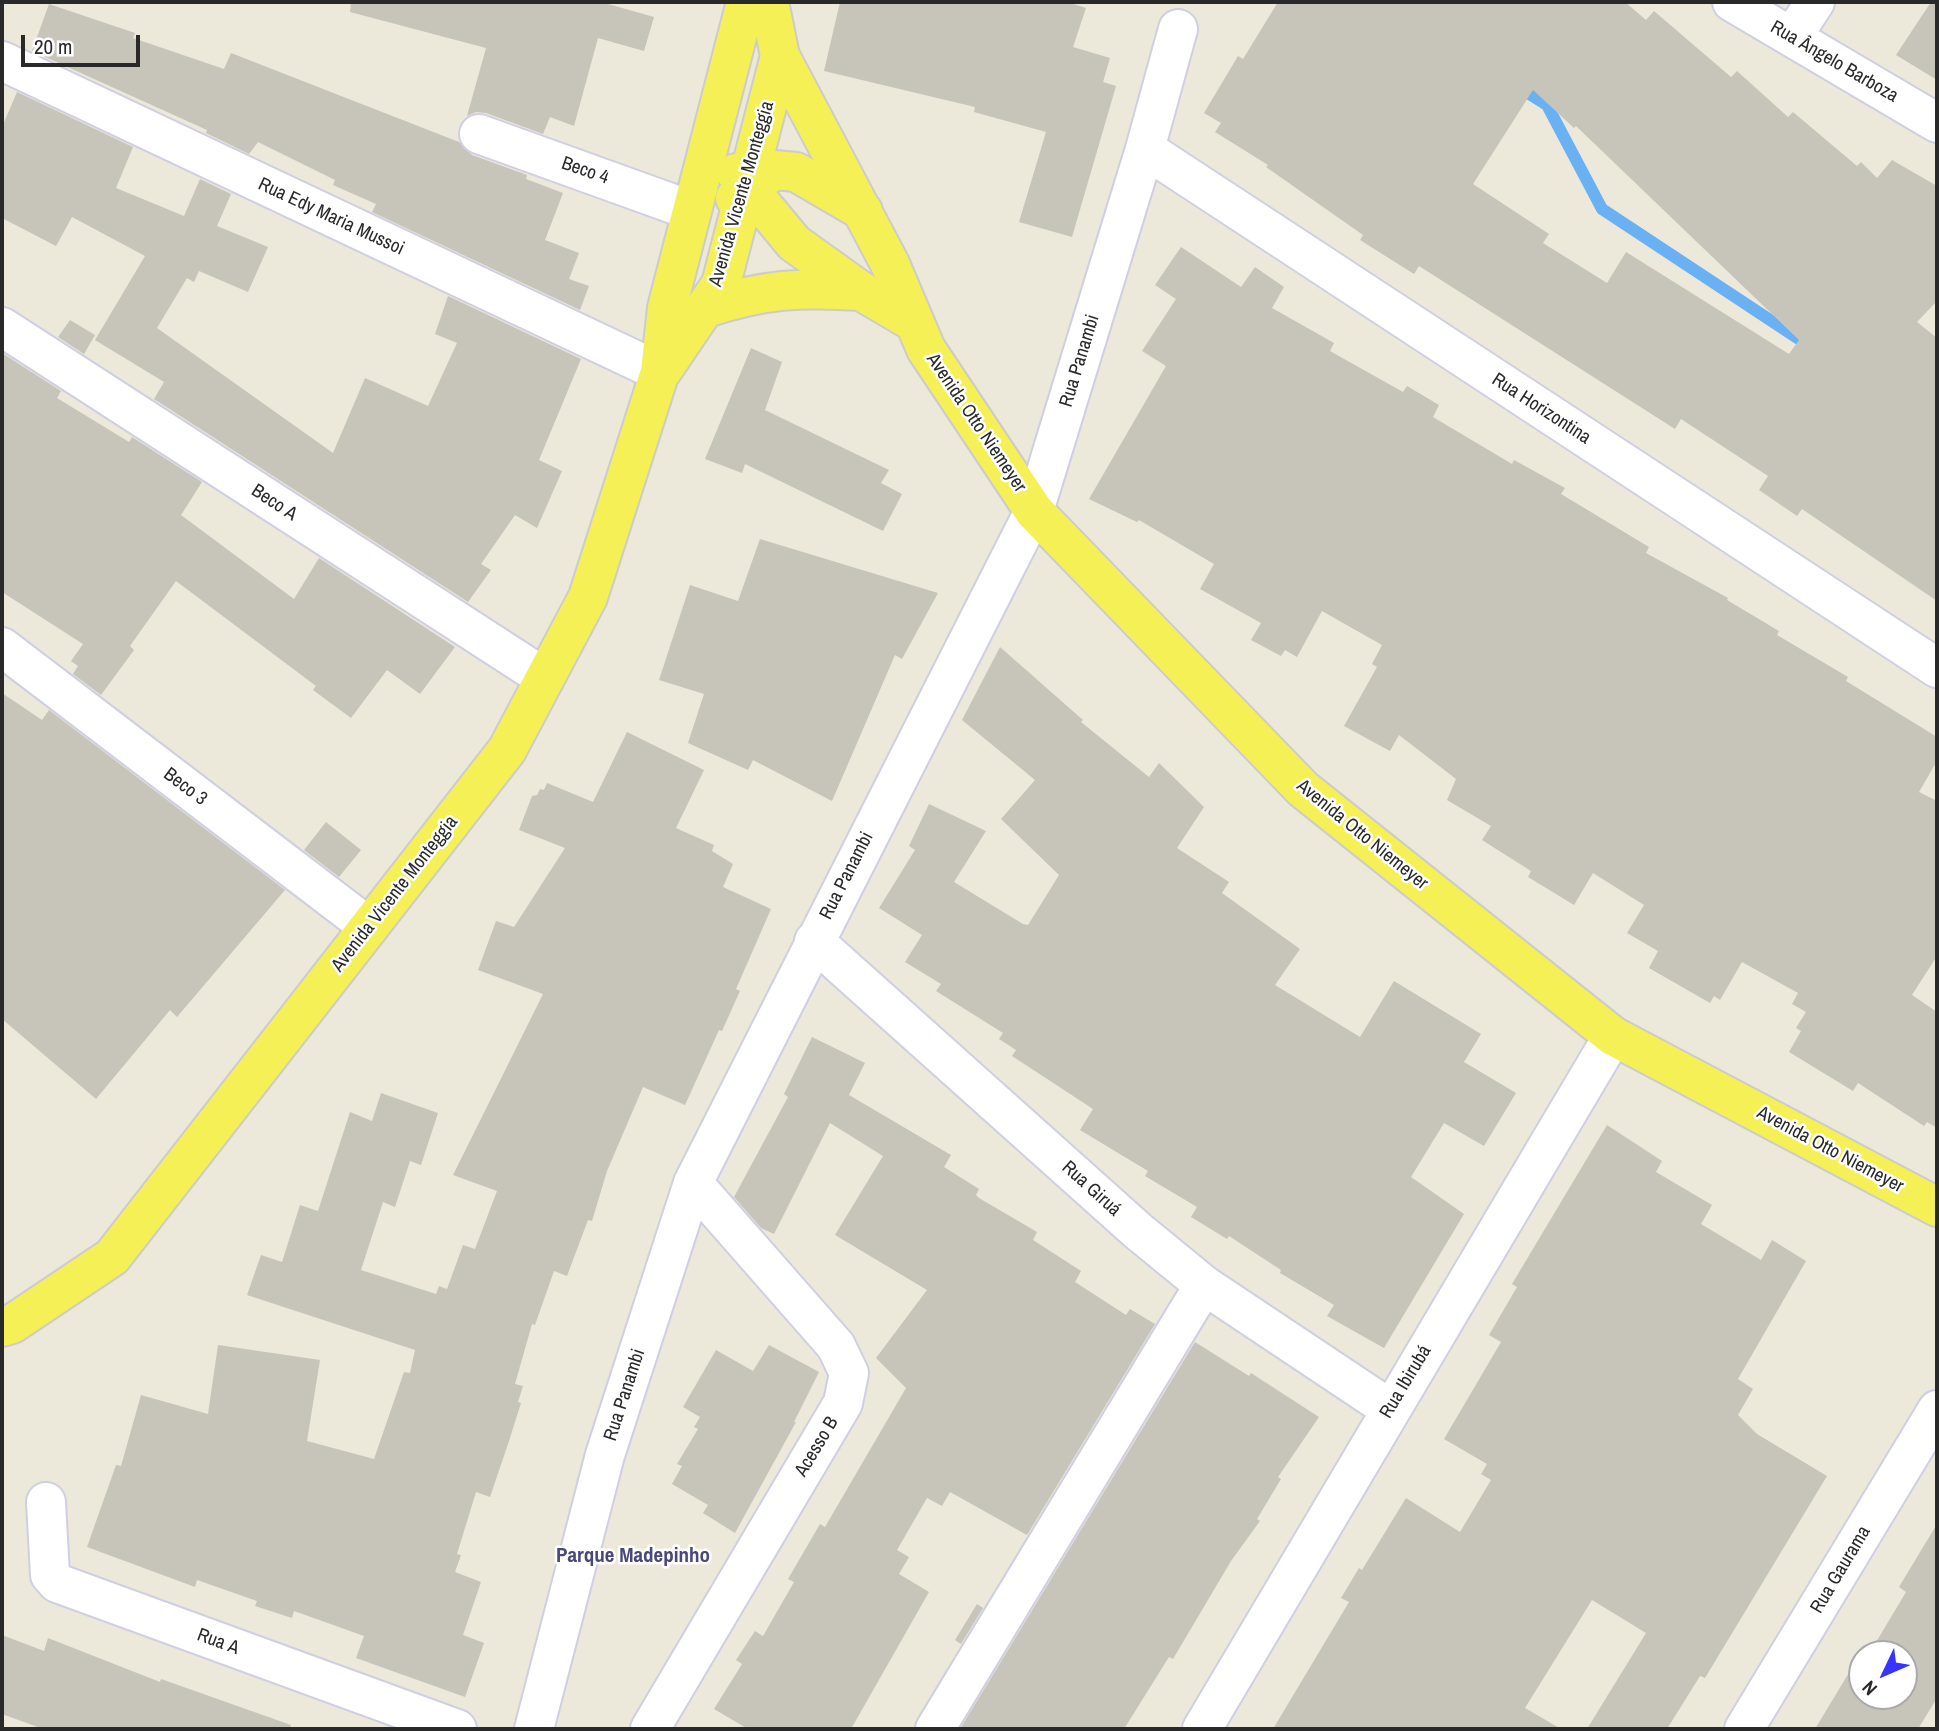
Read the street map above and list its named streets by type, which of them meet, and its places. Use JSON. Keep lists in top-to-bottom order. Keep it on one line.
{"streets":{"main road":["Avenida Vicente Monteggia","Avenida Otto Niemeyer"],"street":["Rua Ângelo Barboza","Beco 4","Rua Edy Maria Mussoi","Rua Panambi","Rua Horizontina","Beco A","Beco 3","Rua Giruá","Rua Ibirubá","Acesso B","Rua Gaurama","Rua A"]},"crossings":[["Beco 4","Avenida Vicente Monteggia"],["Avenida Vicente Monteggia","Rua Edy Maria Mussoi"],["Avenida Vicente Monteggia","Avenida Otto Niemeyer"],["Avenida Vicente Monteggia","Beco A"],["Avenida Vicente Monteggia","Beco 3"],["Rua Panambi","Rua Horizontina"],["Rua Panambi","Avenida Otto Niemeyer"],["Rua Panambi","Rua Giruá"],["Rua Panambi","Acesso B"],["Avenida Otto Niemeyer","Rua Ibirubá"],["Rua Giruá","Rua Ibirubá"]],"districts":["Parque Madepinho"],"scale_bar":"20 m","north":"bottom left"}
